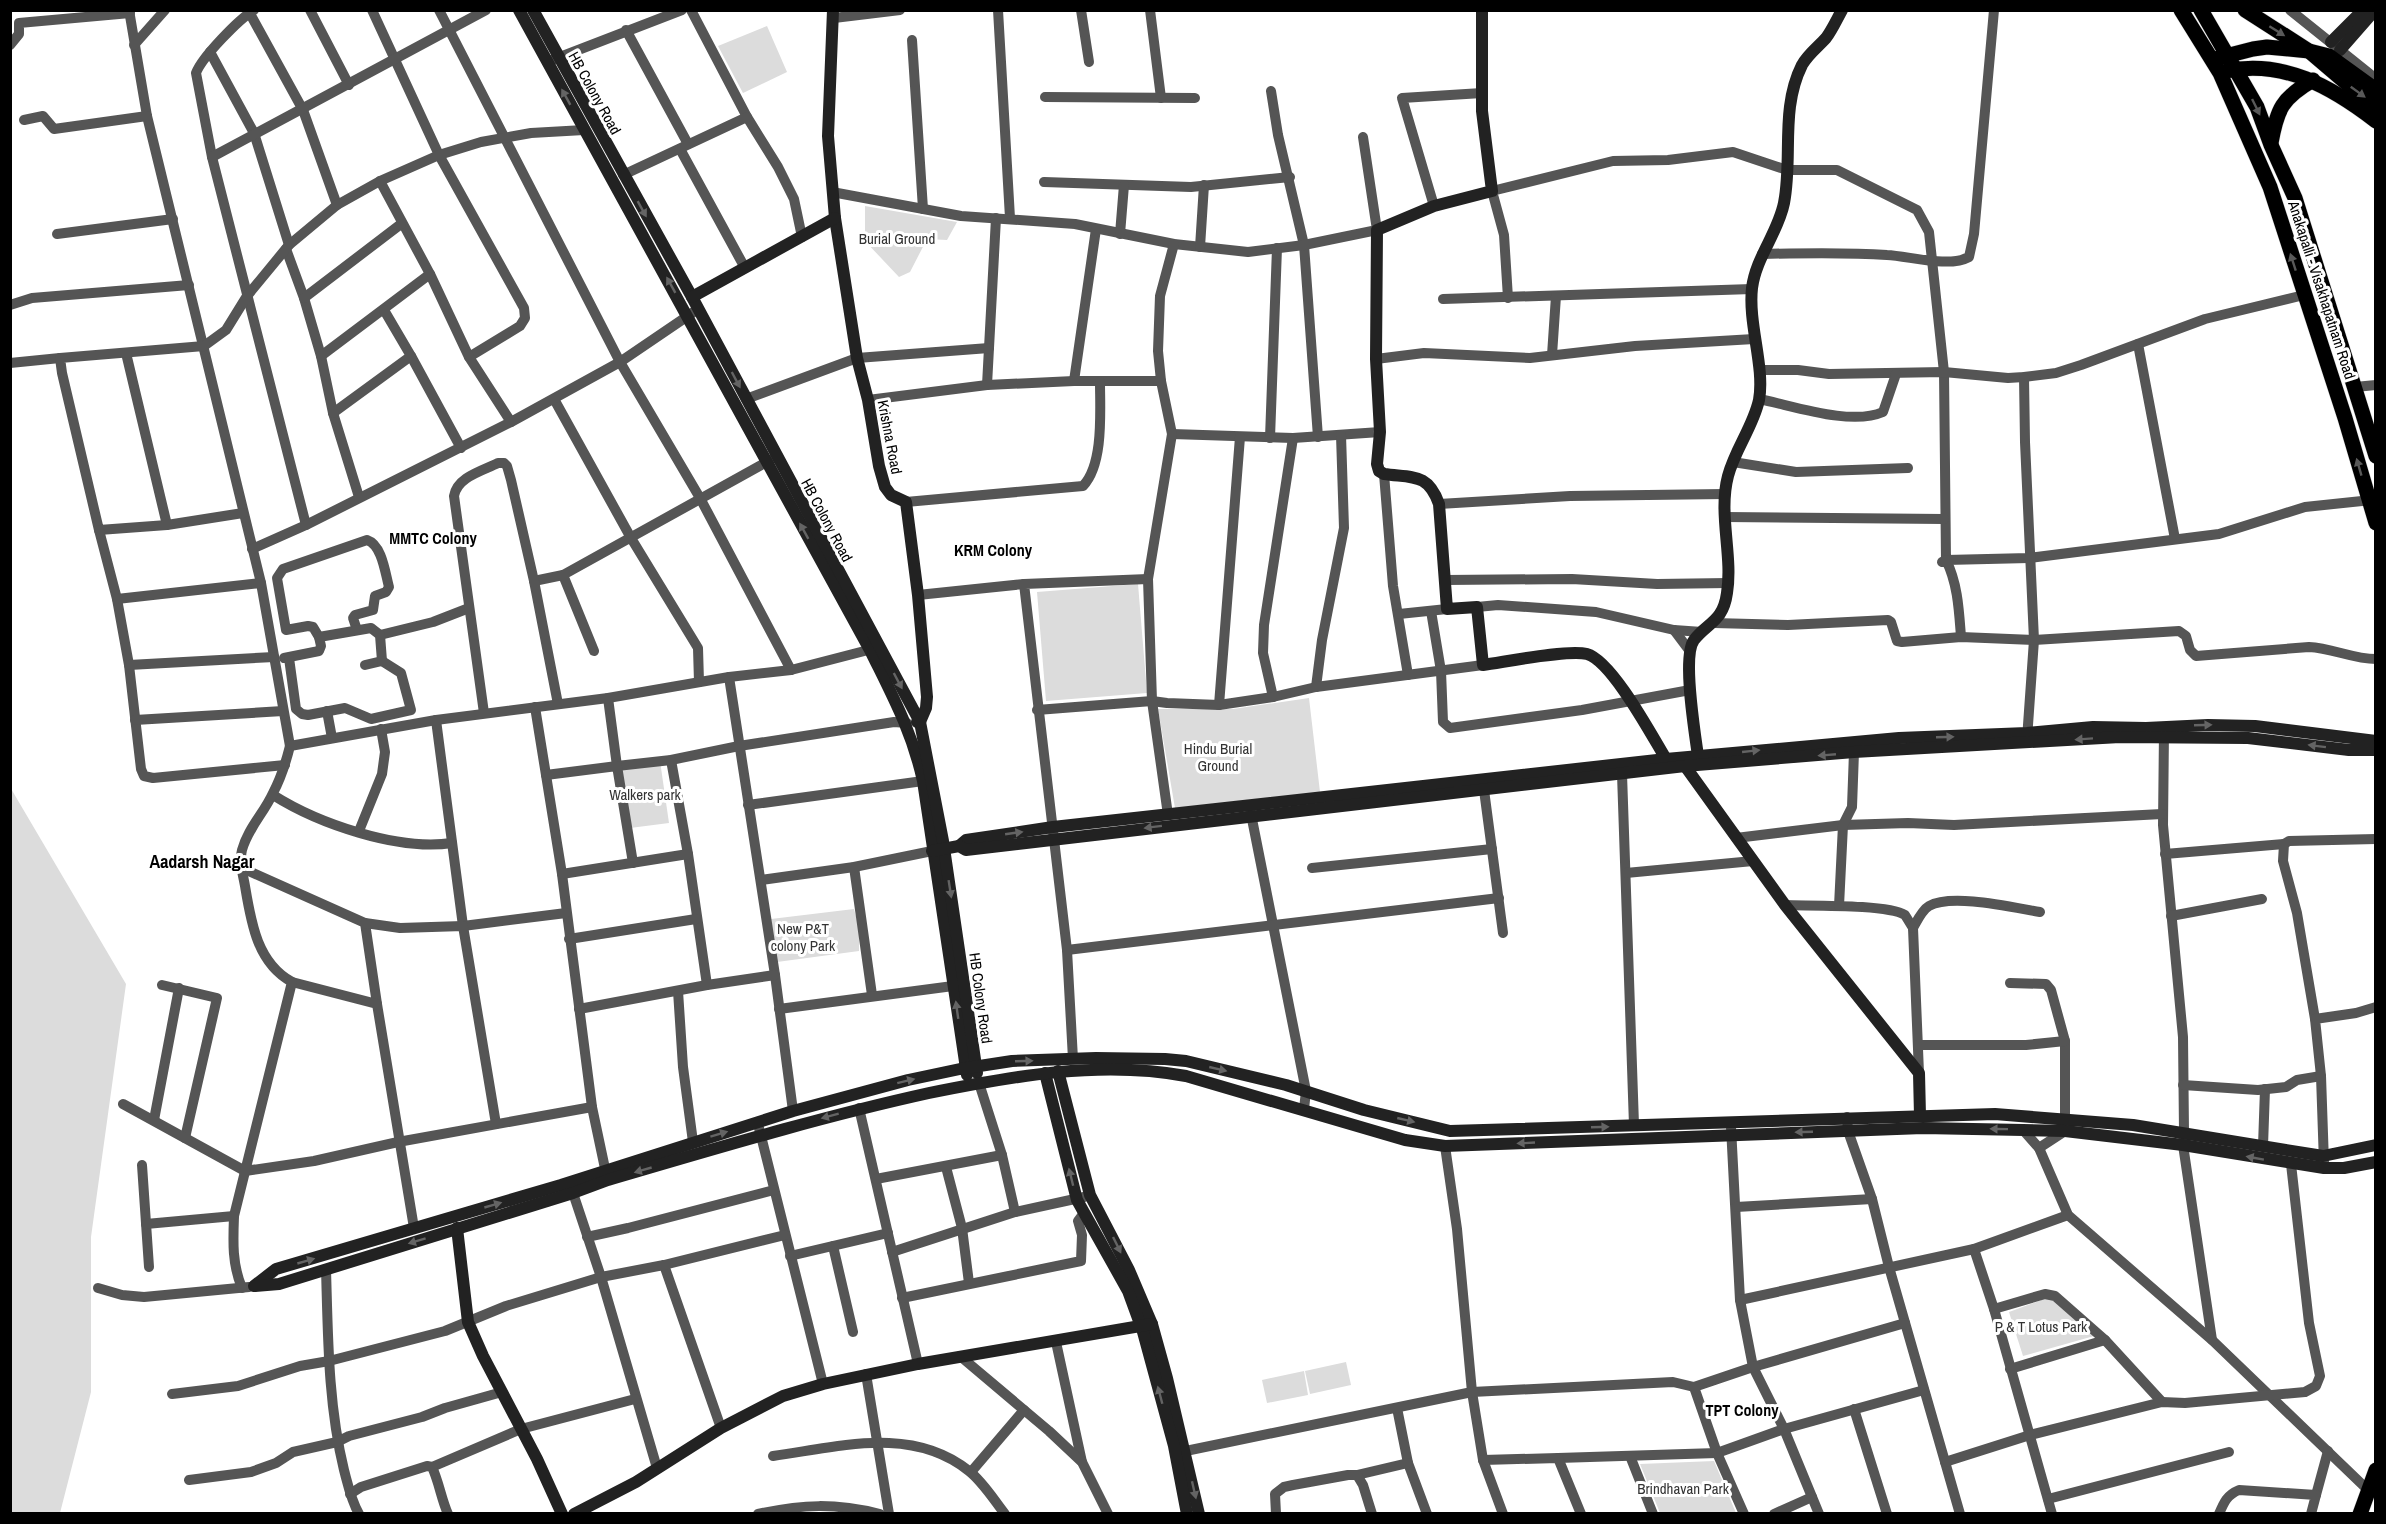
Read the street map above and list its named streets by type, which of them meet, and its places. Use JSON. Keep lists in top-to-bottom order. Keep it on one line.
{"streets":{"main road":["Anakapalli - Visakhapatnam Road"],"street":["HB Colony Road","Krishna Road"]},"districts":["MMTC Colony","KRM Colony","Aadarsh Nagar","TPT Colony"],"parks":["Burial Ground","Hindu Burial Ground","Walkers park","New P&T colony Park","P & T Lotus Park","Brindhavan Park"]}
